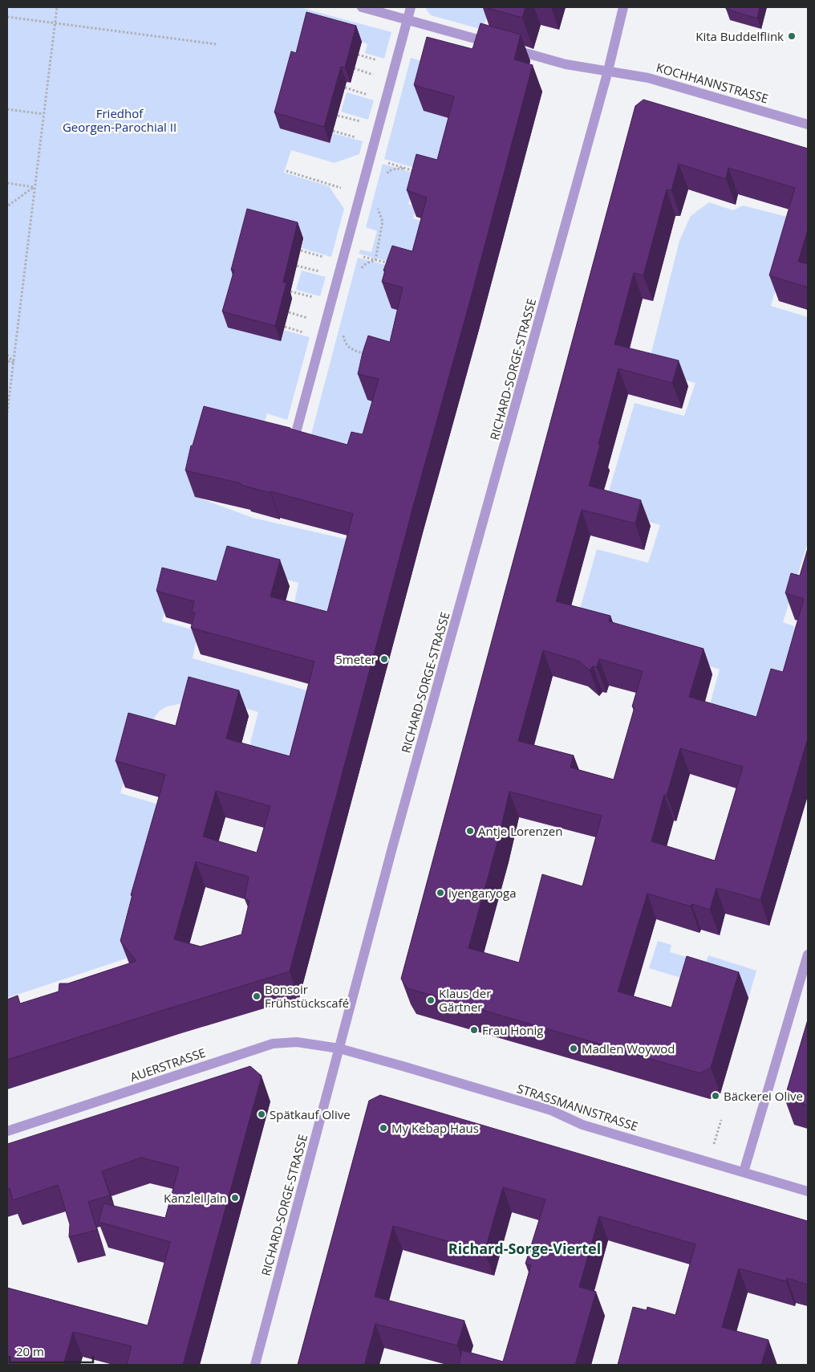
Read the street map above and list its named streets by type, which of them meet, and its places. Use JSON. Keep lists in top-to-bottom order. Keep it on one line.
{"streets":{"street":["KOCHHANNSTRASSE","RICHARD-SORGE-STRASSE","AUERSTRASSE","STRASSMANNSTRASSE"]},"crossings":[["KOCHHANNSTRASSE","RICHARD-SORGE-STRASSE"],["RICHARD-SORGE-STRASSE","AUERSTRASSE"],["RICHARD-SORGE-STRASSE","STRASSMANNSTRASSE"],["AUERSTRASSE","STRASSMANNSTRASSE"]],"districts":["Richard-Sorge-Viertel"],"parks":["Friedhof Georgen-Parochial II"],"places":["Kita Buddelflink","5meter","Antje Lorenzen","iyengaryoga","Bonsoir Frühstückscafé","Klaus der Gärtner","Frau Honig","Madlen Woywod","Bäckerei Olive","Spätkauf Olive","My Kebap Haus","Kanzlei Jain"],"scale_bar":"20 m"}
